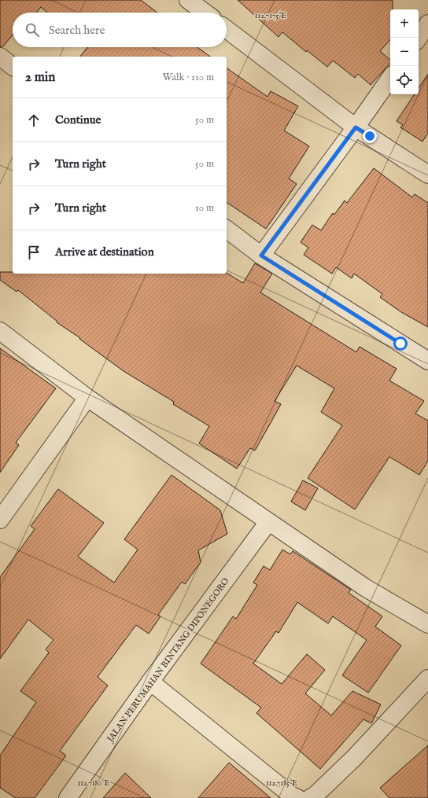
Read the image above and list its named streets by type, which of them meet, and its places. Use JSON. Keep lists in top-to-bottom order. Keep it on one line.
{"streets":{"street":["JALAN PERUMAHAN BINTANG DIPONEGORO"]},"page":{"map_buttons":["+","−"],"search":"Search here","heading":["2 min","Walk · 110 m"],"list":[["Continue","50 m"],["Turn right","50 m"],["Turn right","10 m"],"Arrive at destination"]},"coordinates":["112.7175°E","112.7180°E","112.7185°E"]}
